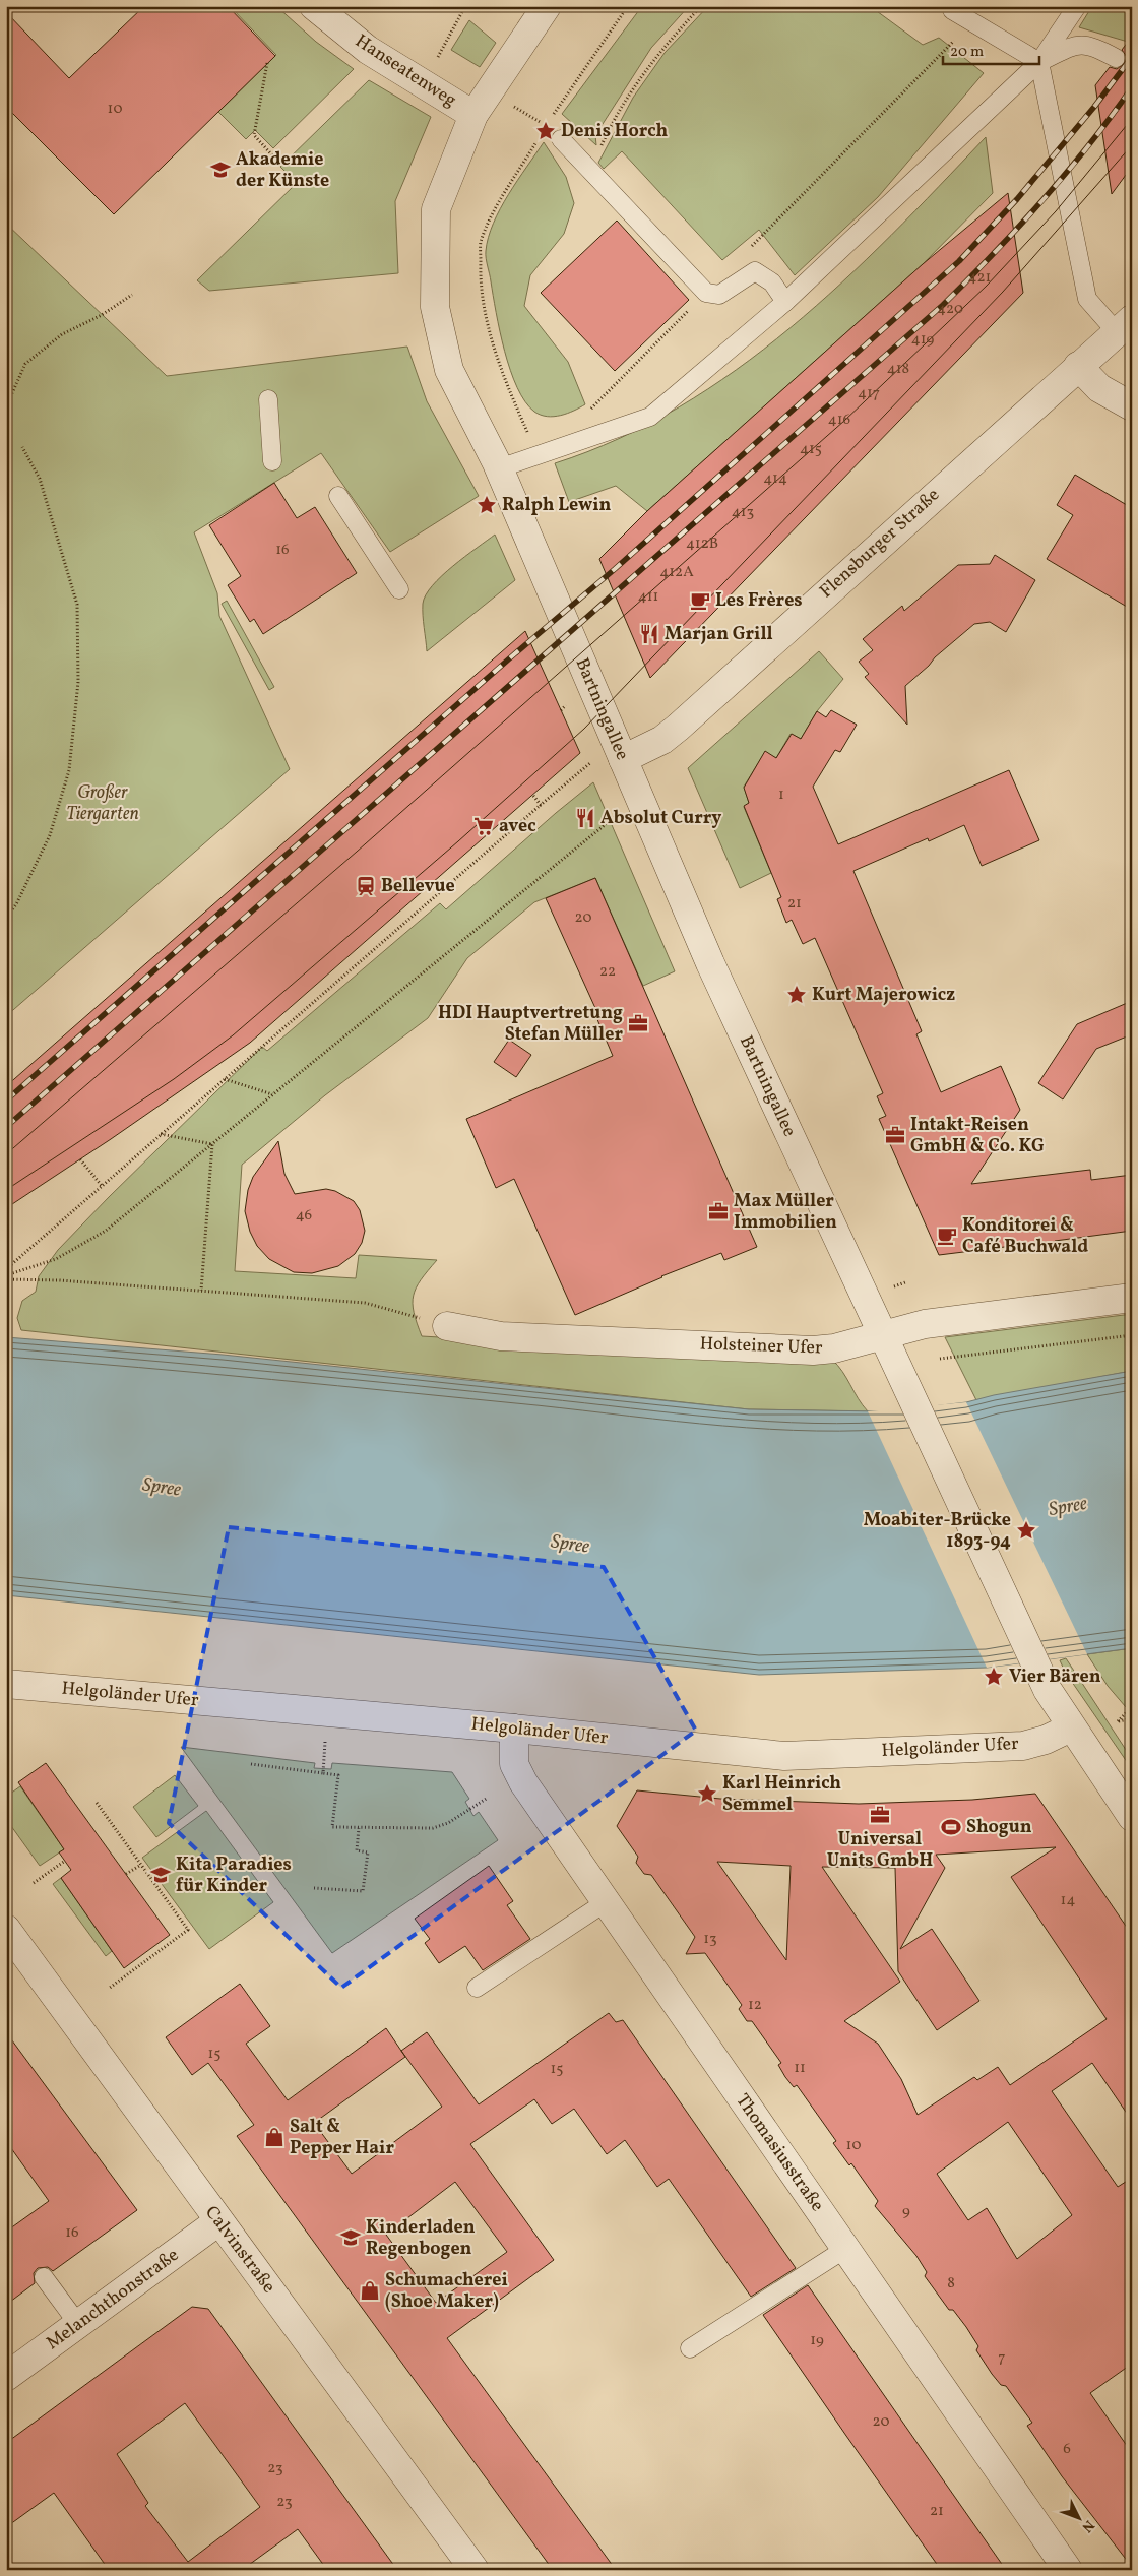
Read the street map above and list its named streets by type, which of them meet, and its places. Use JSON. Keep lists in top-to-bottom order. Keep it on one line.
{"streets":{"street":["Hanseatenweg","Flensburger Straße","Bartningallee","Holsteiner Ufer","Helgoländer Ufer","Thomasiusstraße","Calvinstraße","Melanchthonstraße"]},"crossings":[["Hanseatenweg","Bartningallee"],["Flensburger Straße","Bartningallee"],["Bartningallee","Holsteiner Ufer"],["Bartningallee","Helgoländer Ufer"],["Helgoländer Ufer","Thomasiusstraße"],["Calvinstraße","Melanchthonstraße"]],"water":["Spree"],"parks":["Großer Tiergarten"],"places":{"place":["Denis Horch","Ralph Lewin","Kurt Majerowicz","Moabiter-Brücke 1893-94","Vier Bären","Karl Heinrich Semmel"],"school or university":["Akademie der Künste","Kita Paradies für Kinder","Kinderladen Regenbogen"],"cafe":["Les Frères","Konditorei & Café Buchwald"],"restaurant":["Marjan Grill","Absolut Curry"],"supermarket":["avec"],"station":["Bellevue"],"office":["HDI Hauptvertretung Stefan Müller","Intakt-Reisen GmbH & Co. KG","Max Müller Immobilien","Universal Units GmbH"],"sports":["Shogun"],"shop":["Salt & Pepper Hair","Schumacherei (Shoe Maker)"]},"house_numbers":["10","421","420","419","418","417","416","415","414","413","412B","16","412A","411","1","21","20","22","46","14","13","12","15","11","15","10","9","16","8","19","7","20","6","23","23","21"],"scale_bar":"20 m","north":"bottom right"}
